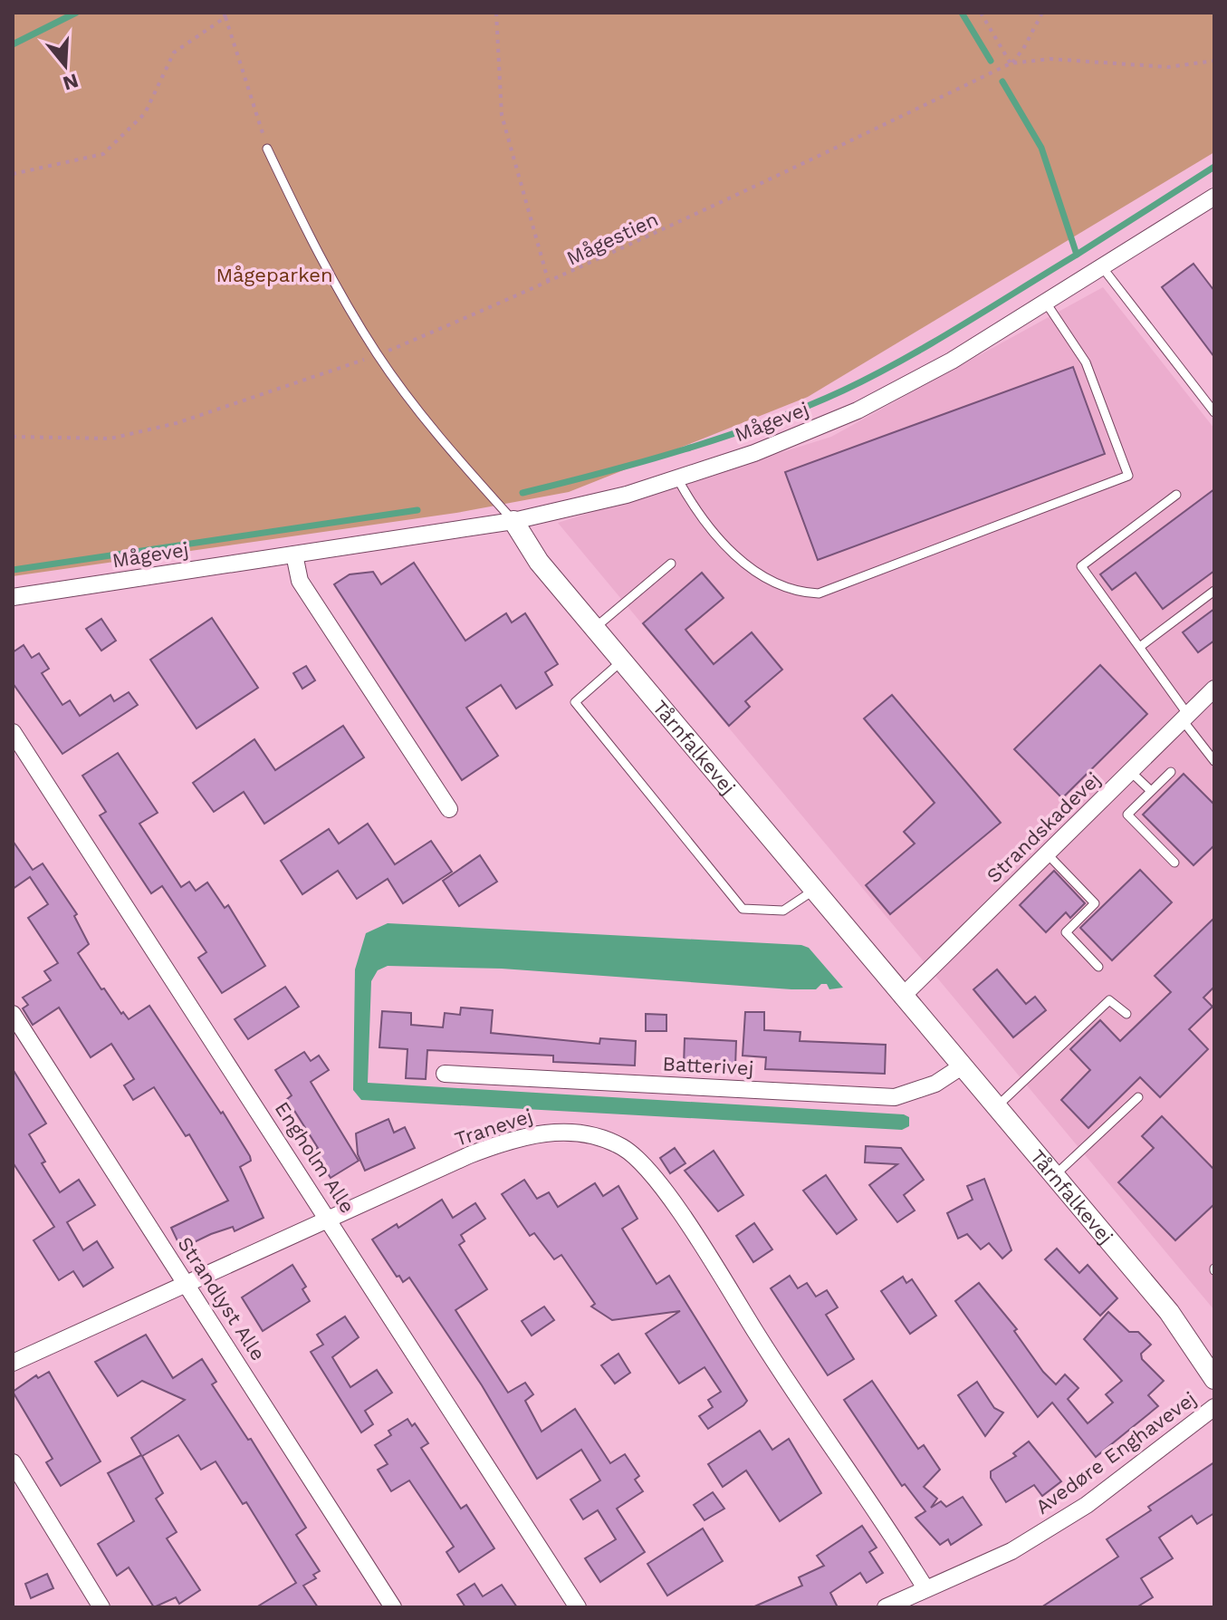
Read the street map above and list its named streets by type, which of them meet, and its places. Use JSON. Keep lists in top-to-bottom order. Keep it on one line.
{"streets":{"street":["Mågevej","Tårnfalkevej","Strandskadevej","Batterivej","Tranevej","Engholm Alle","Strandlyst Alle","Avedøre Enghavevej"],"path":["Mågestien"]},"crossings":[["Mågestien","Tårnfalkevej"],["Mågevej","Tårnfalkevej"],["Tårnfalkevej","Strandskadevej"],["Tårnfalkevej","Batterivej"],["Tranevej","Engholm Alle"],["Tranevej","Strandlyst Alle"],["Tranevej","Avedøre Enghavevej"]],"parks":["Mågeparken"],"north":"bottom"}
